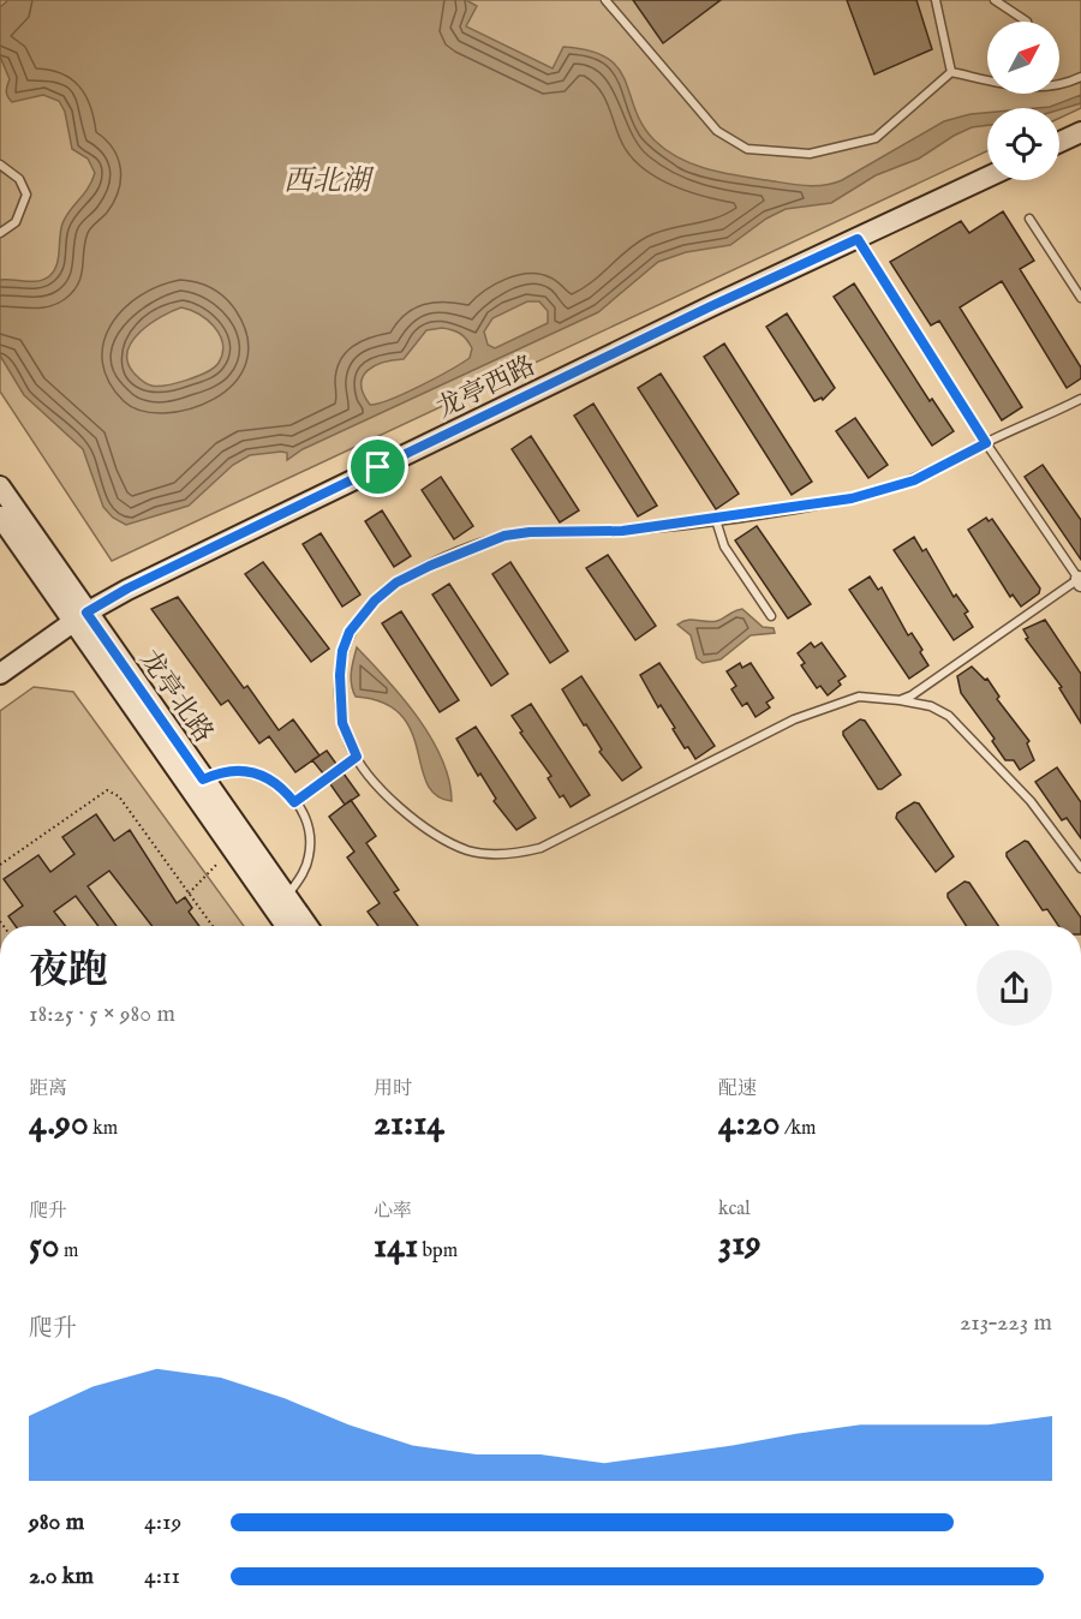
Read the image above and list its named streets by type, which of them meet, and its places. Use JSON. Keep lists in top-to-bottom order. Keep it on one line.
{"streets":{"street":["龙亭西路","龙亭北路"]},"crossings":[["龙亭西路","龙亭北路"]],"water":["西北湖"],"north":"top right","page":{"heading":["夜跑","18:25 · 5 × 980 m"],"stats":[["距离","4.90 km"],["用时","21:14"],["配速","4:20 /km"],["爬升","50 m"],["心率","141 bpm"],["kcal","319"]],"chart":["爬升","213–223 m"],"list":[{"name":"980 m","note":"4:19"},{"name":"2.0 km","note":"4:11"}]}}
